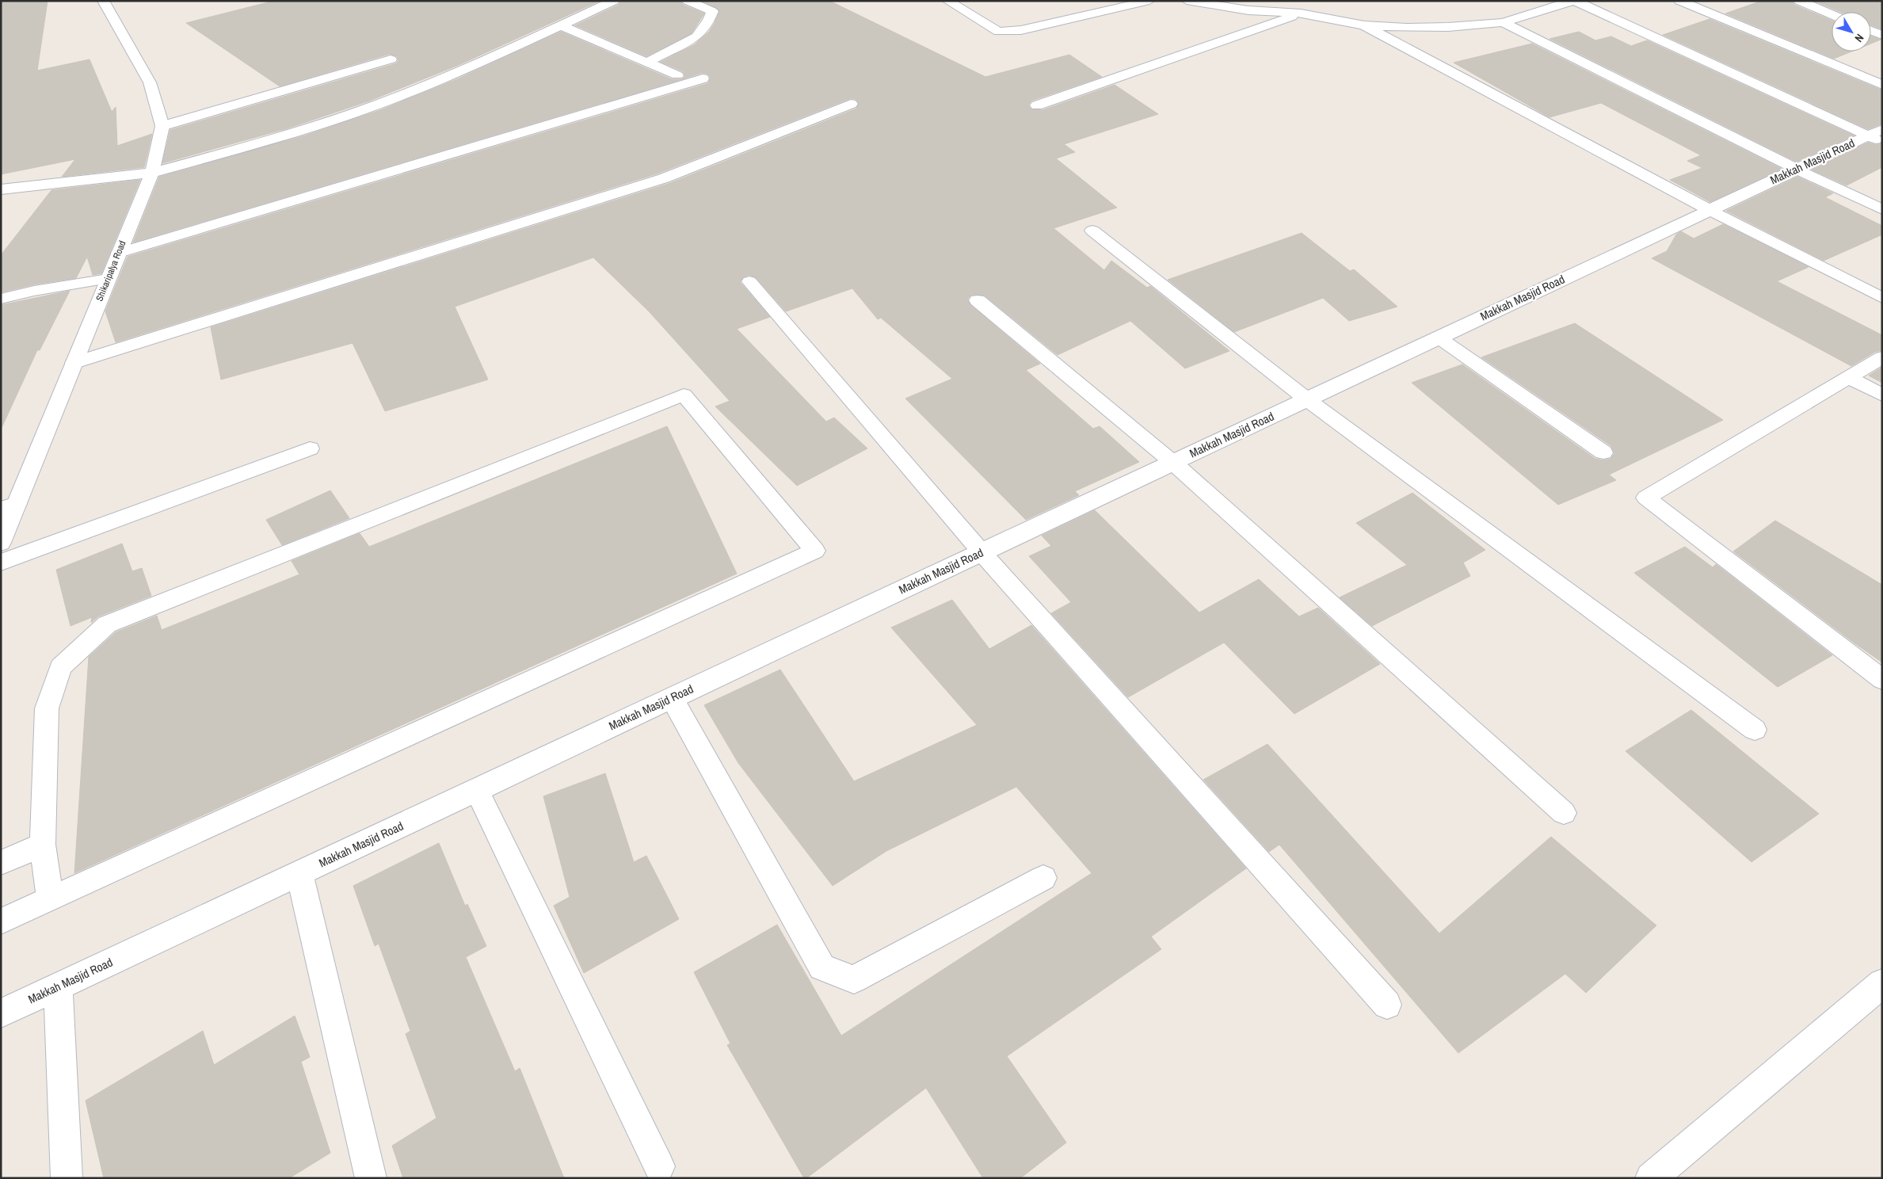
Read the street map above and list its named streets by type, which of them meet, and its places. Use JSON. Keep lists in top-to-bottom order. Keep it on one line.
{"streets":{"street":["Makkah Masjid Road","Shikaripalya Road"]},"north":"bottom right"}
